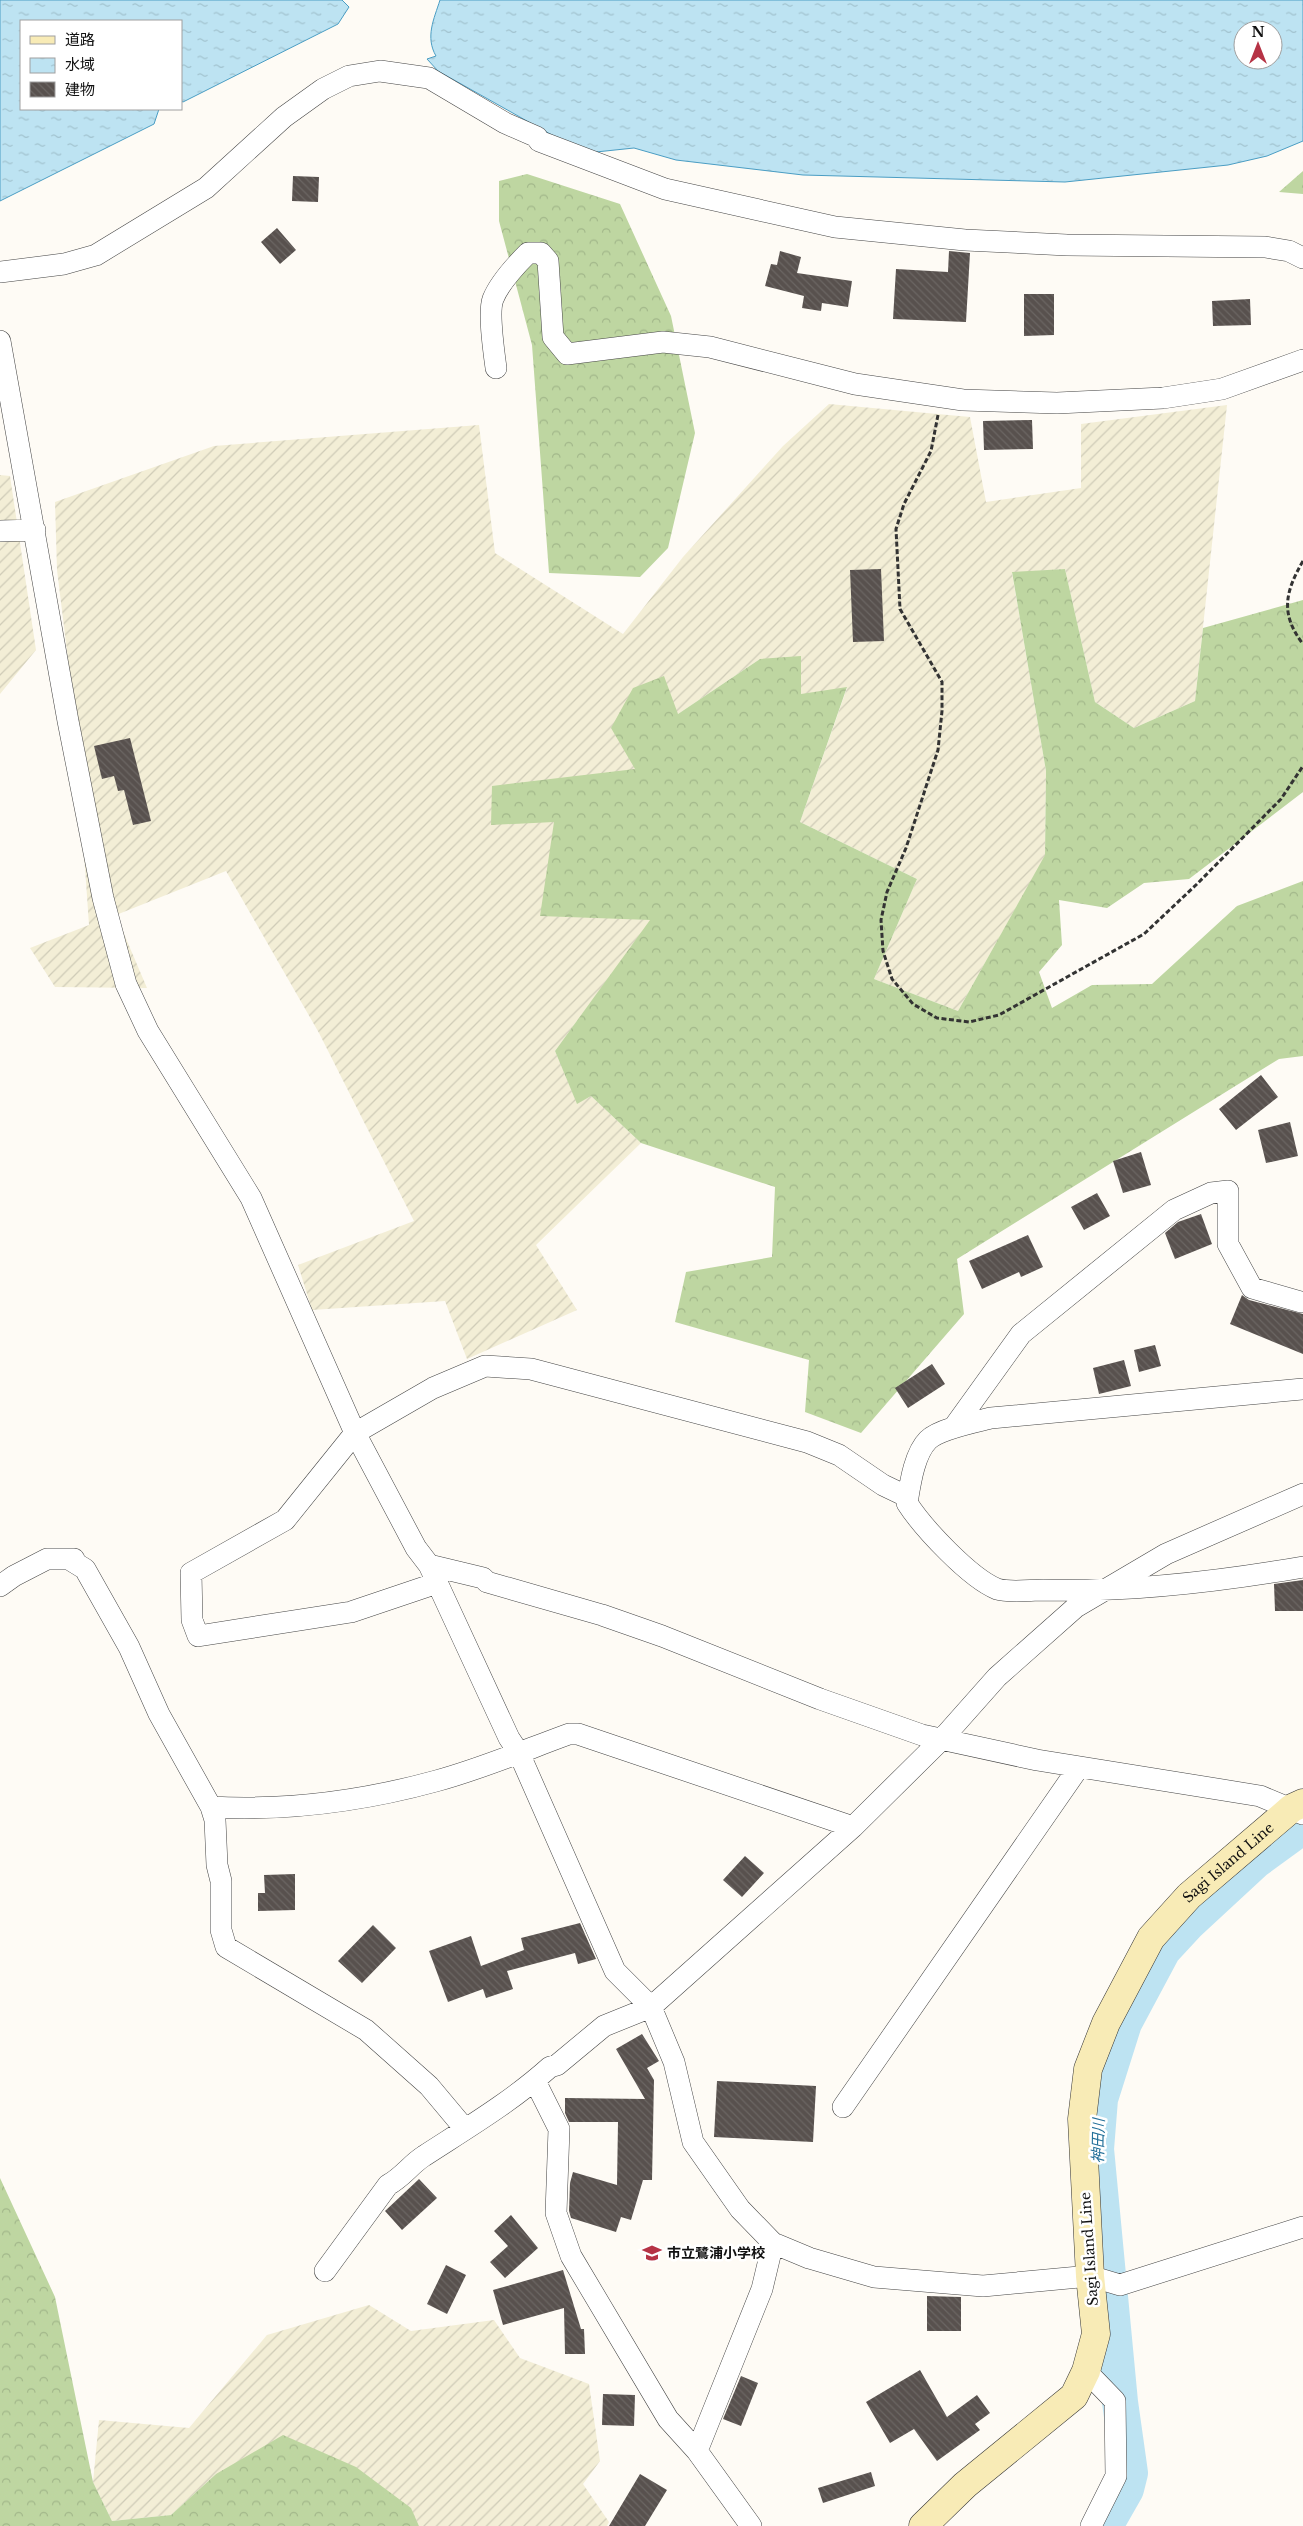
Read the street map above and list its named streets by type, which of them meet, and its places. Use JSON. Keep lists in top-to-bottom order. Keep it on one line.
{"streets":{"main road":["Sagi Island Line"]},"water":["神田川"],"places":{"school or university":["市立鷺浦小学校"]},"legend":["道路","水域","建物"],"north":"top"}
